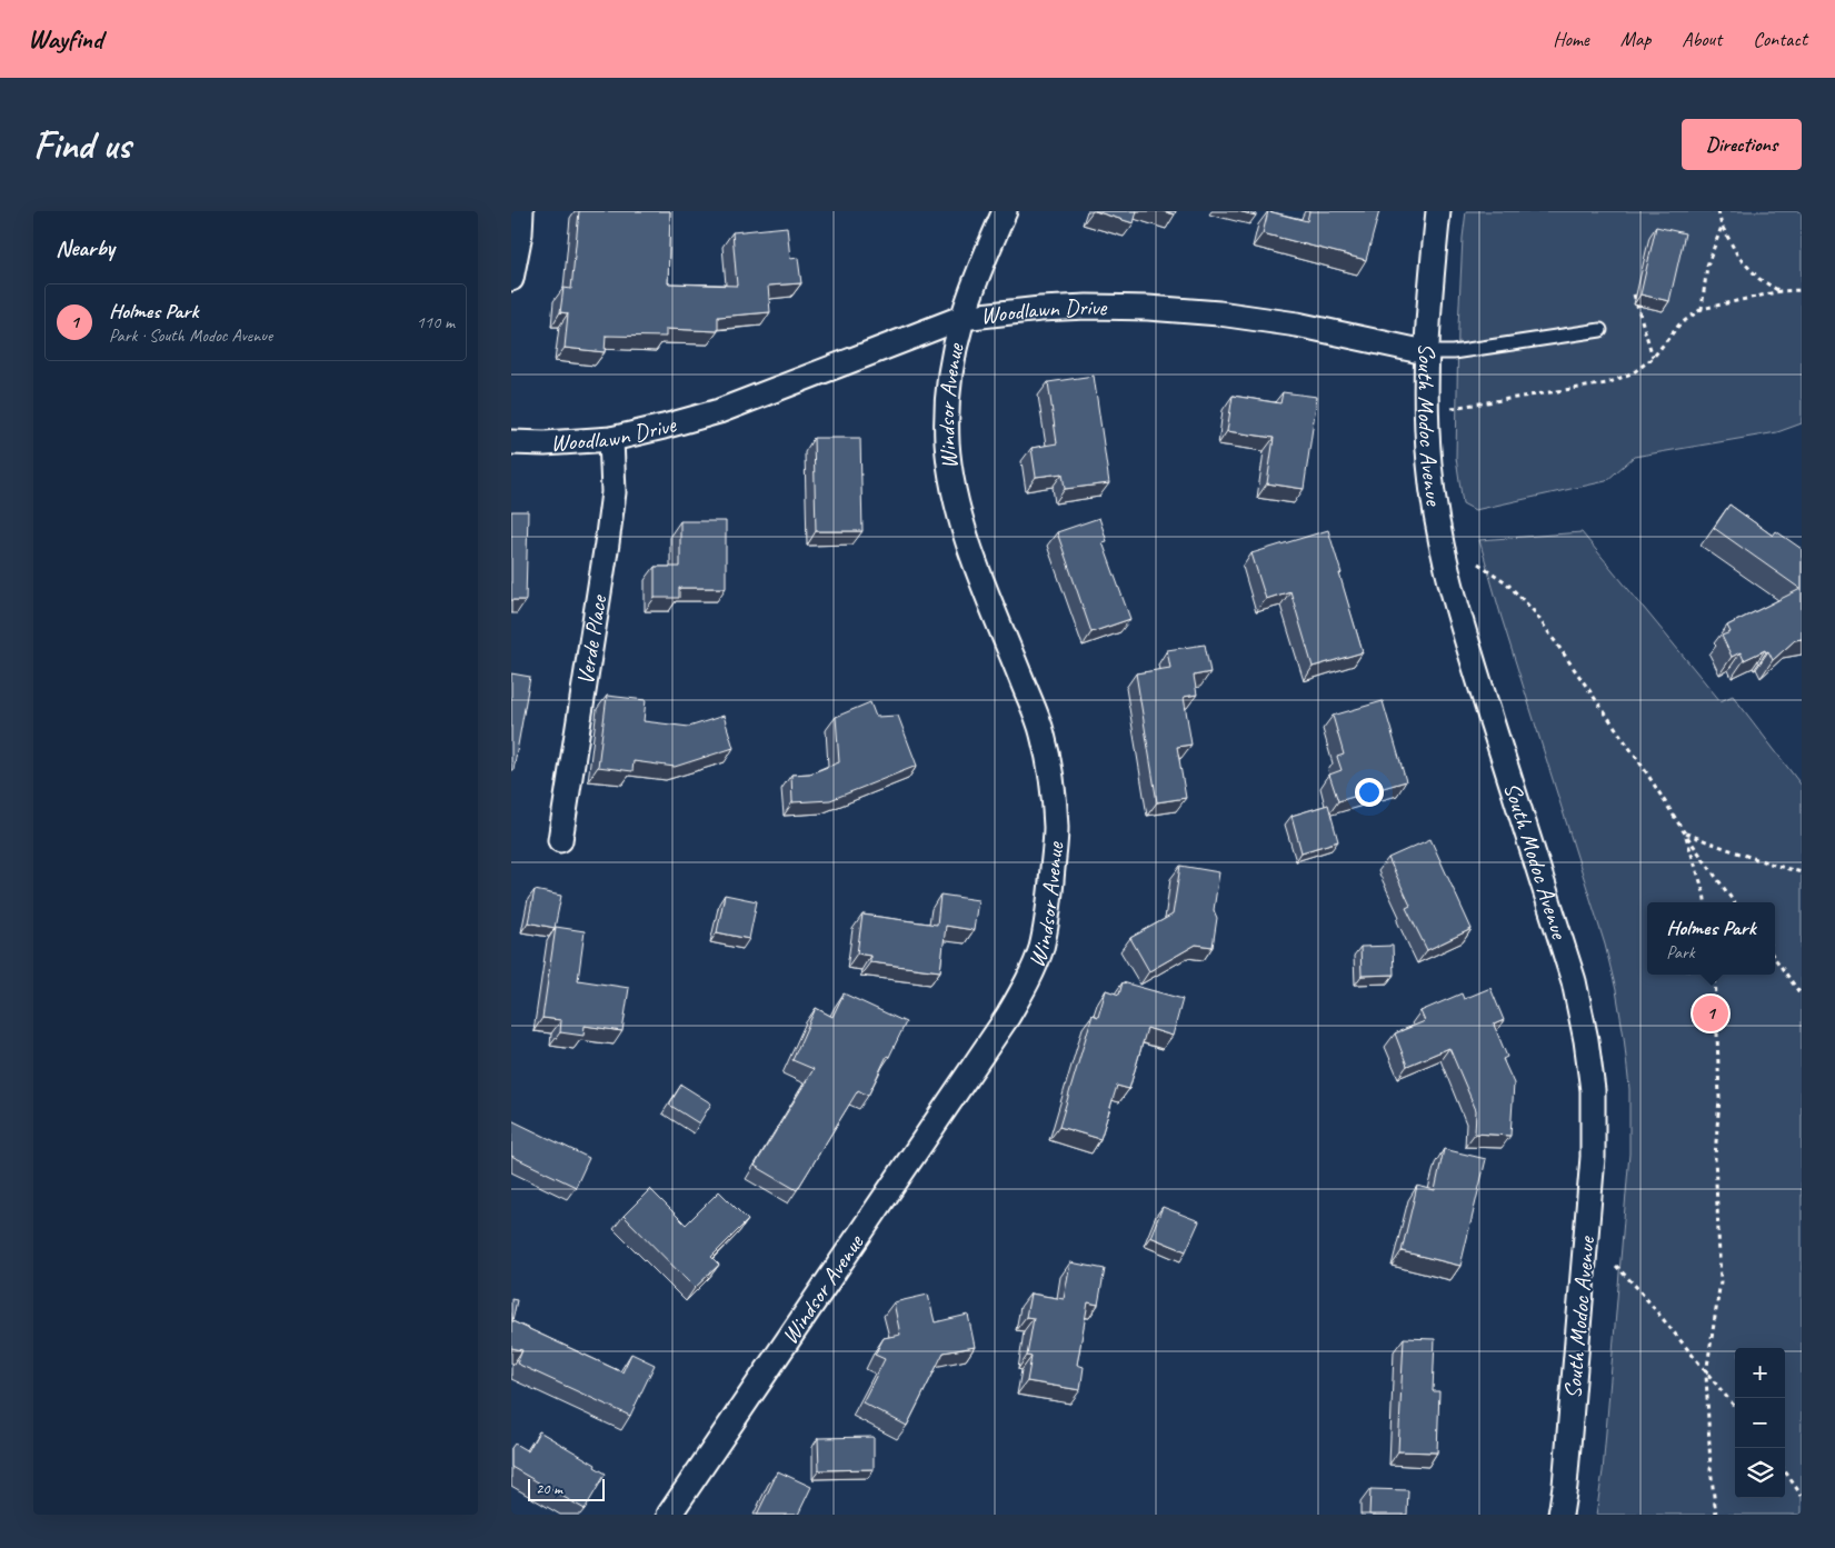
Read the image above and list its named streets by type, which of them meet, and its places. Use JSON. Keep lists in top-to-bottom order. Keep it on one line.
{"streets":{"street":["Woodlawn Drive","Windsor Avenue","South Modoc Avenue","Verde Place"]},"crossings":[["Woodlawn Drive","Windsor Avenue"],["Woodlawn Drive","South Modoc Avenue"],["Woodlawn Drive","Verde Place"]],"scale_bar":"20 m","page":{"header":"Wayfind","nav":["Home","Map","About","Contact"],"buttons":"Directions","title":"Find us","heading":"Nearby","list":[{"mark":"1","name":"Holmes Park","note":"Park · South Modoc Avenue","value":"110 m"}],"popup":["Holmes Park","Park"],"pins":"1","map_buttons":["+","−"],"scale":"20 m"}}
